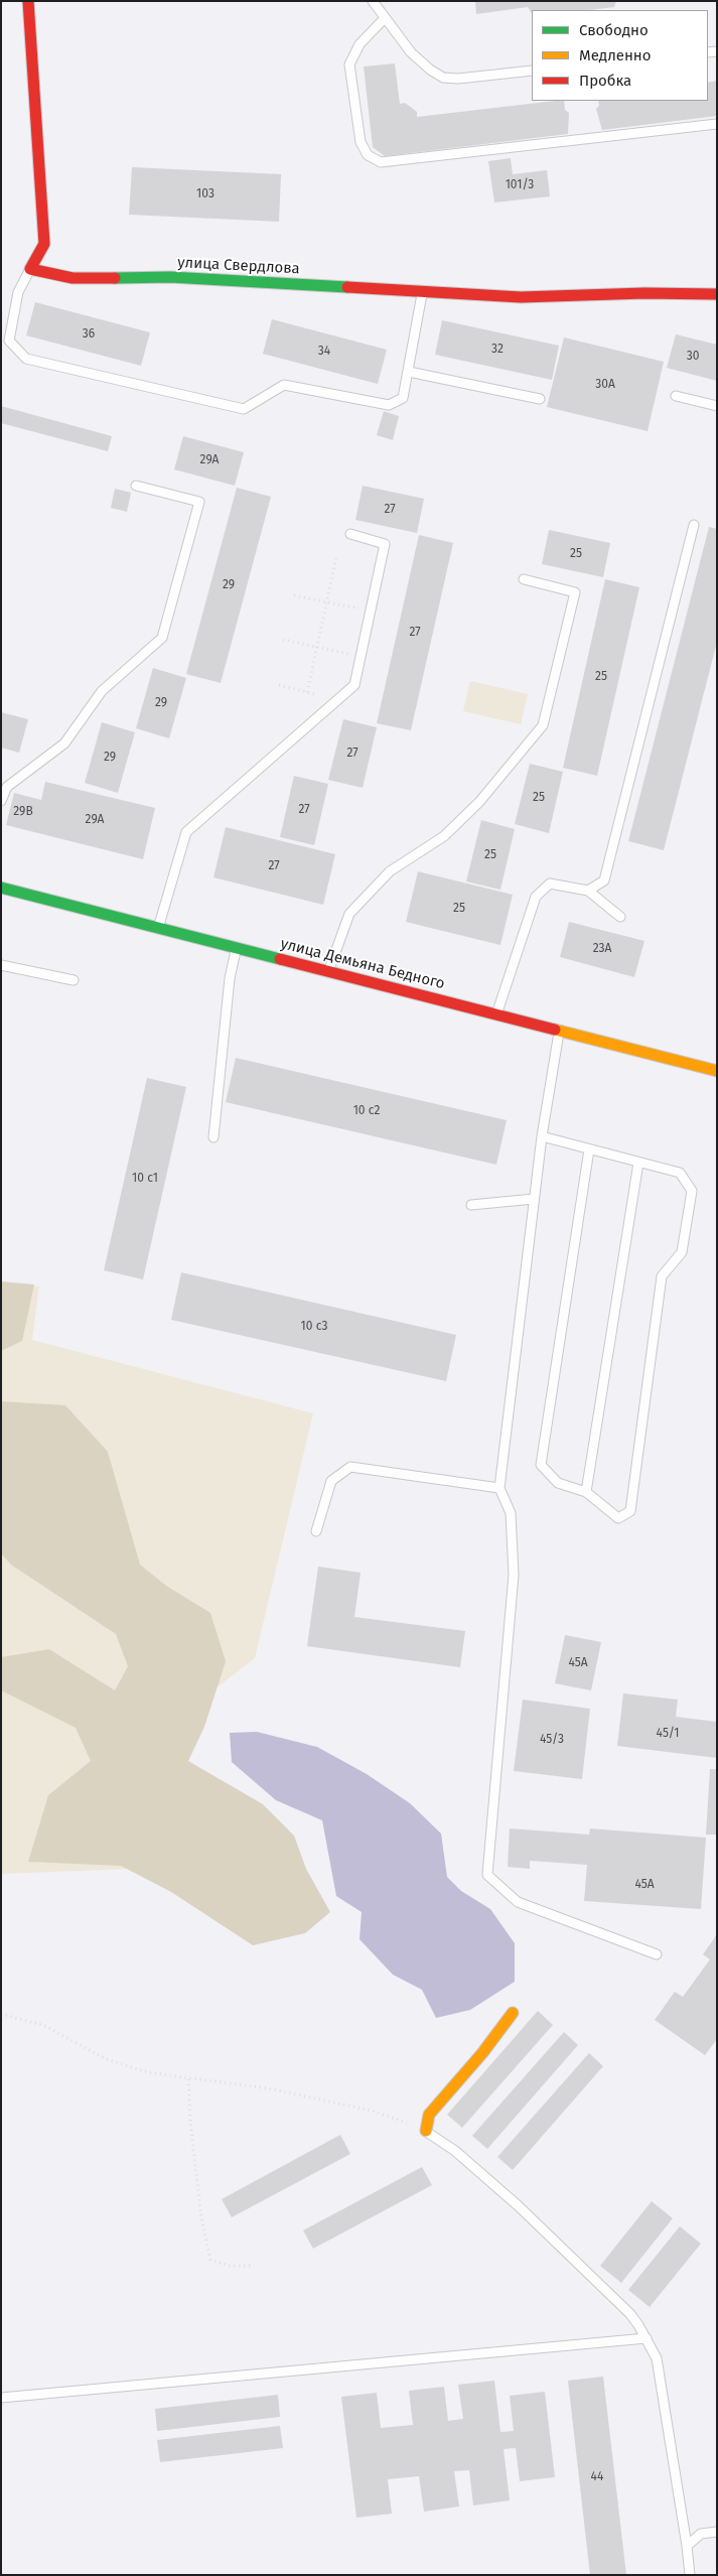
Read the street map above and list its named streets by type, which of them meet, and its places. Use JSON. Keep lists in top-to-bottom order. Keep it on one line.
{"streets":{"street":["улица Свердлова","улица Демьяна Бедного"]},"house_numbers":["101/3","103","36","32","34","30","30А","29А","27","25","29","27","25","29","27","29","25","27","29В","29А","25","27","25","23А","10 с2","10 с1","10 с3","45А","45/1","45/3","45А","44"],"legend":["Свободно","Медленно","Пробка"]}
